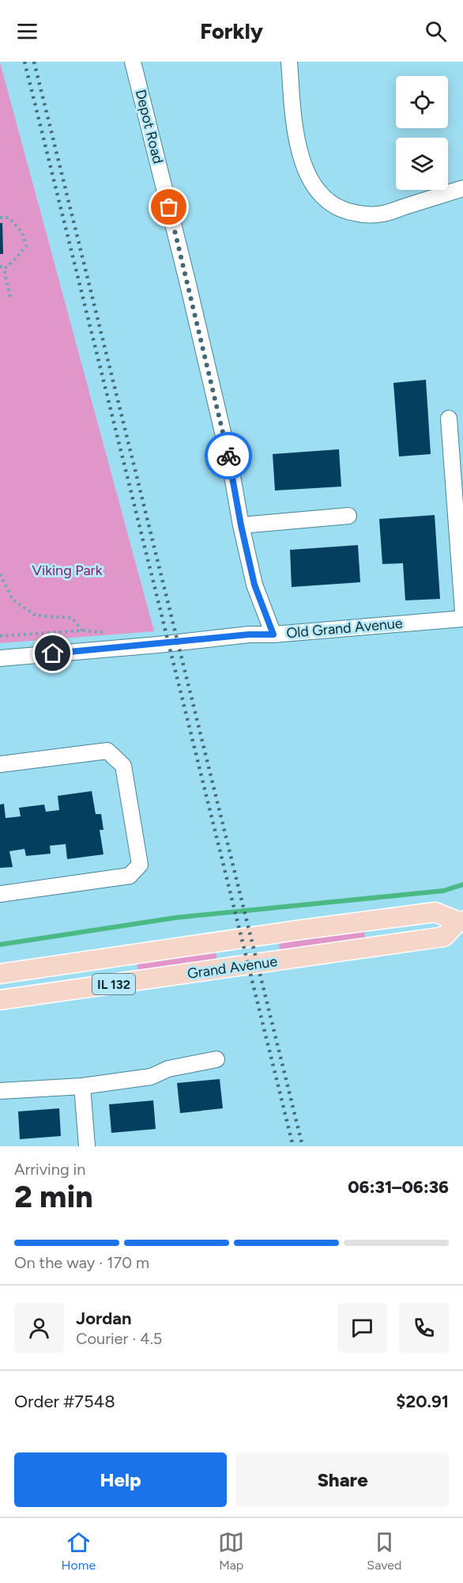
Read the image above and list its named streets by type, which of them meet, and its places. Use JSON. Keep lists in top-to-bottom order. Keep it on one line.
{"streets":{"main road":["Grand Avenue","IL 132"],"street":["Depot Road","Old Grand Avenue"]},"crossings":[["Depot Road","Old Grand Avenue"]],"parks":["Viking Park"],"page":{"header":"Forkly","heading":["2 min","Arriving in","06:31–06:36"],"panel":["Jordan","Courier · 4.5","Order #7548","$20.91"],"bar":"On the way · 170 m","buttons":["Help","Share"],"tabs":["Home","Map","Saved"]}}
